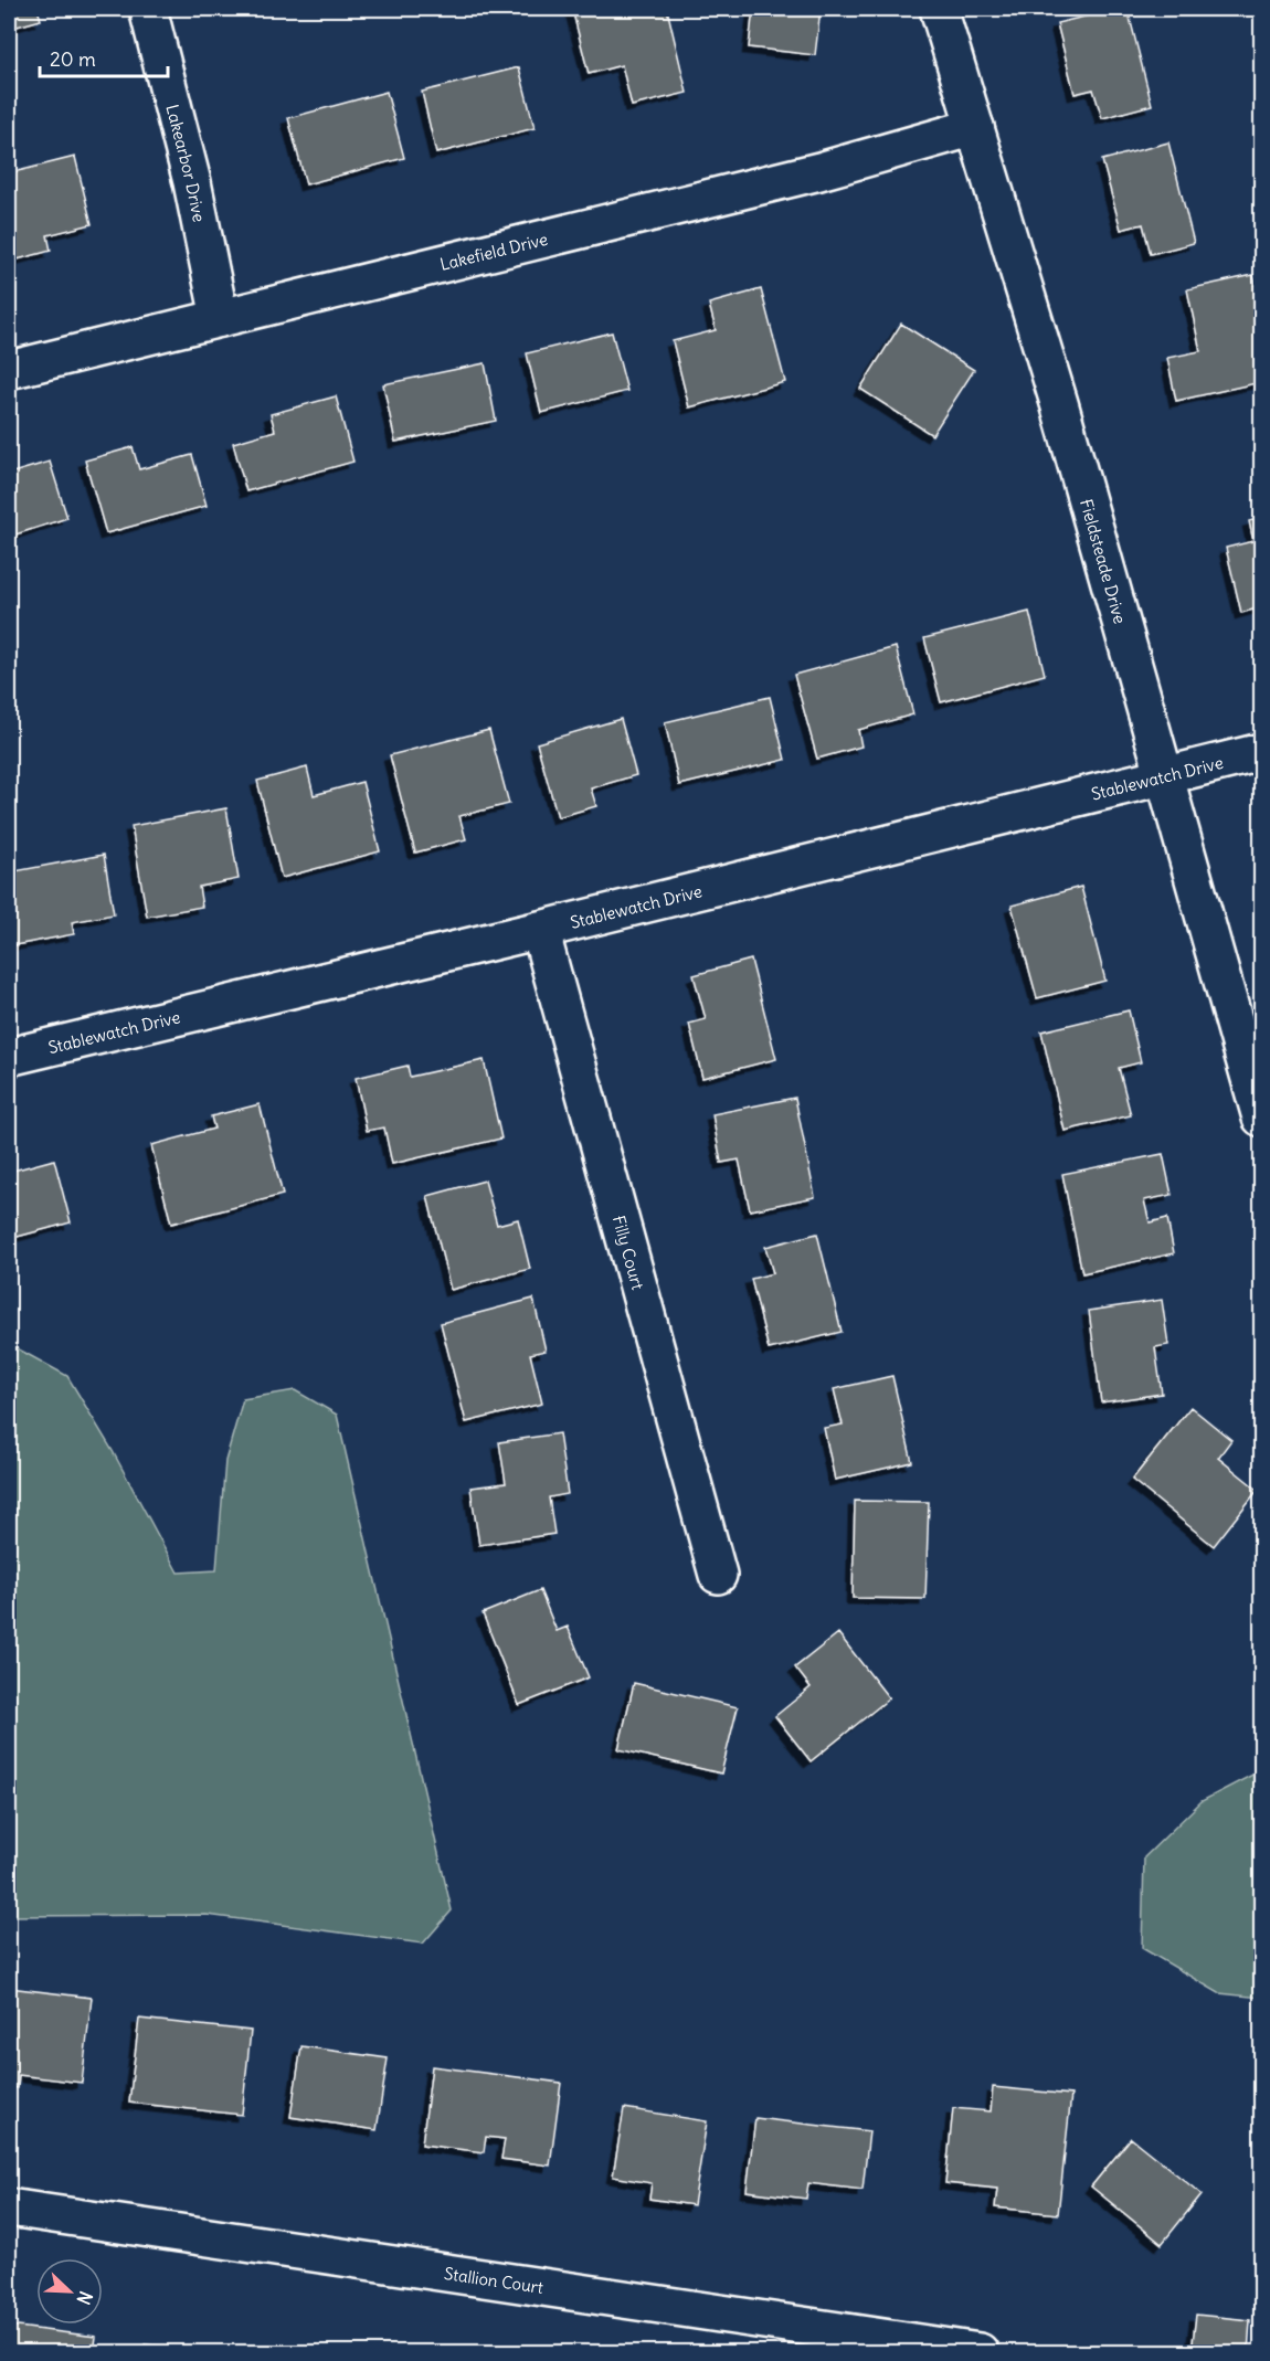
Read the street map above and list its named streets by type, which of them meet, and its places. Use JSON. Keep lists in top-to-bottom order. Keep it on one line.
{"streets":{"street":["Lakearbor Drive","Lakefield Drive","Fieldsteade Drive","Stablewatch Drive","Filly Court","Stallion Court"]},"crossings":[["Lakearbor Drive","Lakefield Drive"],["Lakefield Drive","Fieldsteade Drive"],["Fieldsteade Drive","Stablewatch Drive"],["Stablewatch Drive","Filly Court"]],"scale_bar":"20 m","north":"bottom right"}
